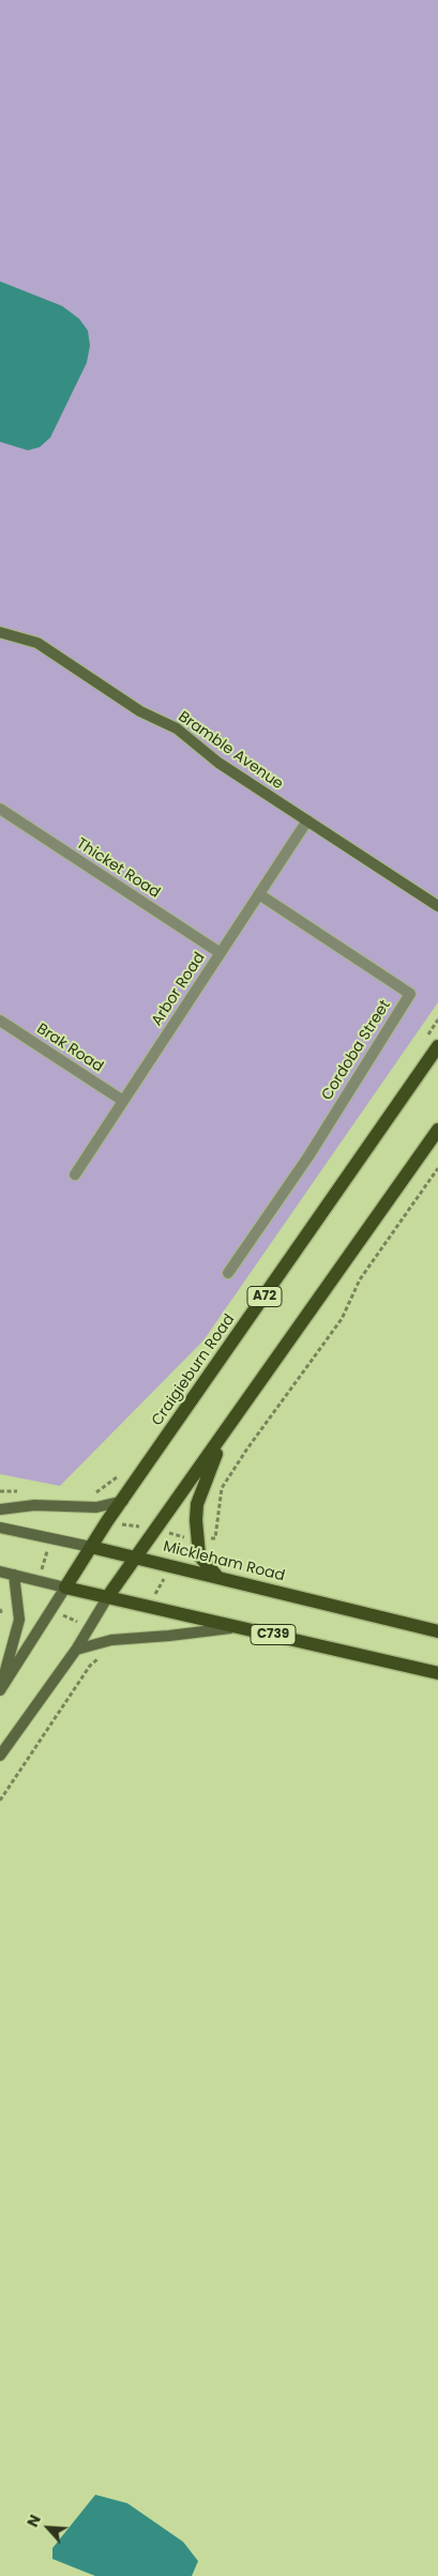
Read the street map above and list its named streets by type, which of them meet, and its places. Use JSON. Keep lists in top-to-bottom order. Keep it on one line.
{"streets":{"main road":["A72","Craigieburn Road","Mickleham Road","C739"],"street":["Bramble Avenue","Thicket Road","Arbor Road","Brak Road","Cordoba Street"]},"crossings":[["Bramble Avenue","Arbor Road"],["Thicket Road","Arbor Road"],["Arbor Road","Brak Road"],["Arbor Road","Cordoba Street"],["Craigieburn Road","Mickleham Road"],["Craigieburn Road","C739"]],"north":"top left"}
